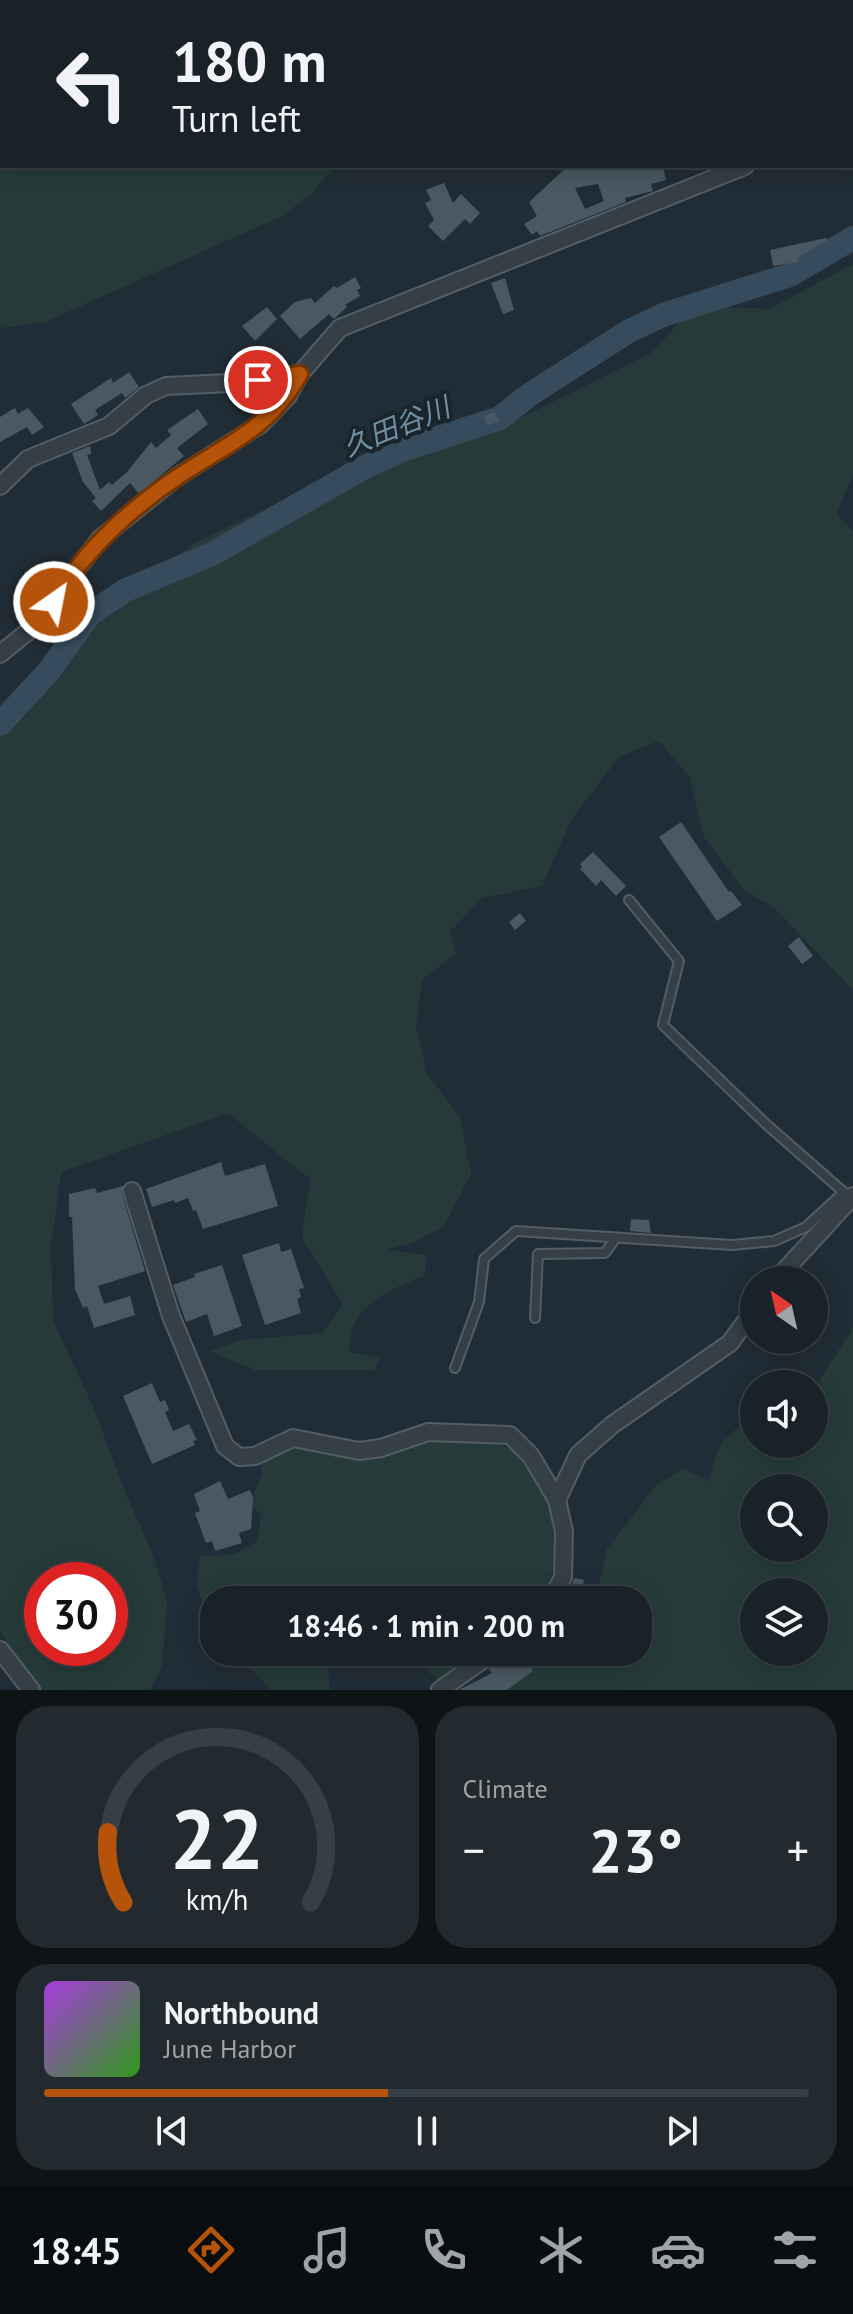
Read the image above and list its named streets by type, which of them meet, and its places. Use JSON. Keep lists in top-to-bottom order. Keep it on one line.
{"water":["久田谷川"],"north":"top left","page":{"turn":["180 m","Turn left"],"limit":"30","trip":"18:46 · 1 min · 200 m","tile":"Climate","heat":["−","23°","+"],"song":["Northbound","June Harbor"],"tabs":"18:45","gauge":["22","km/h"]}}
